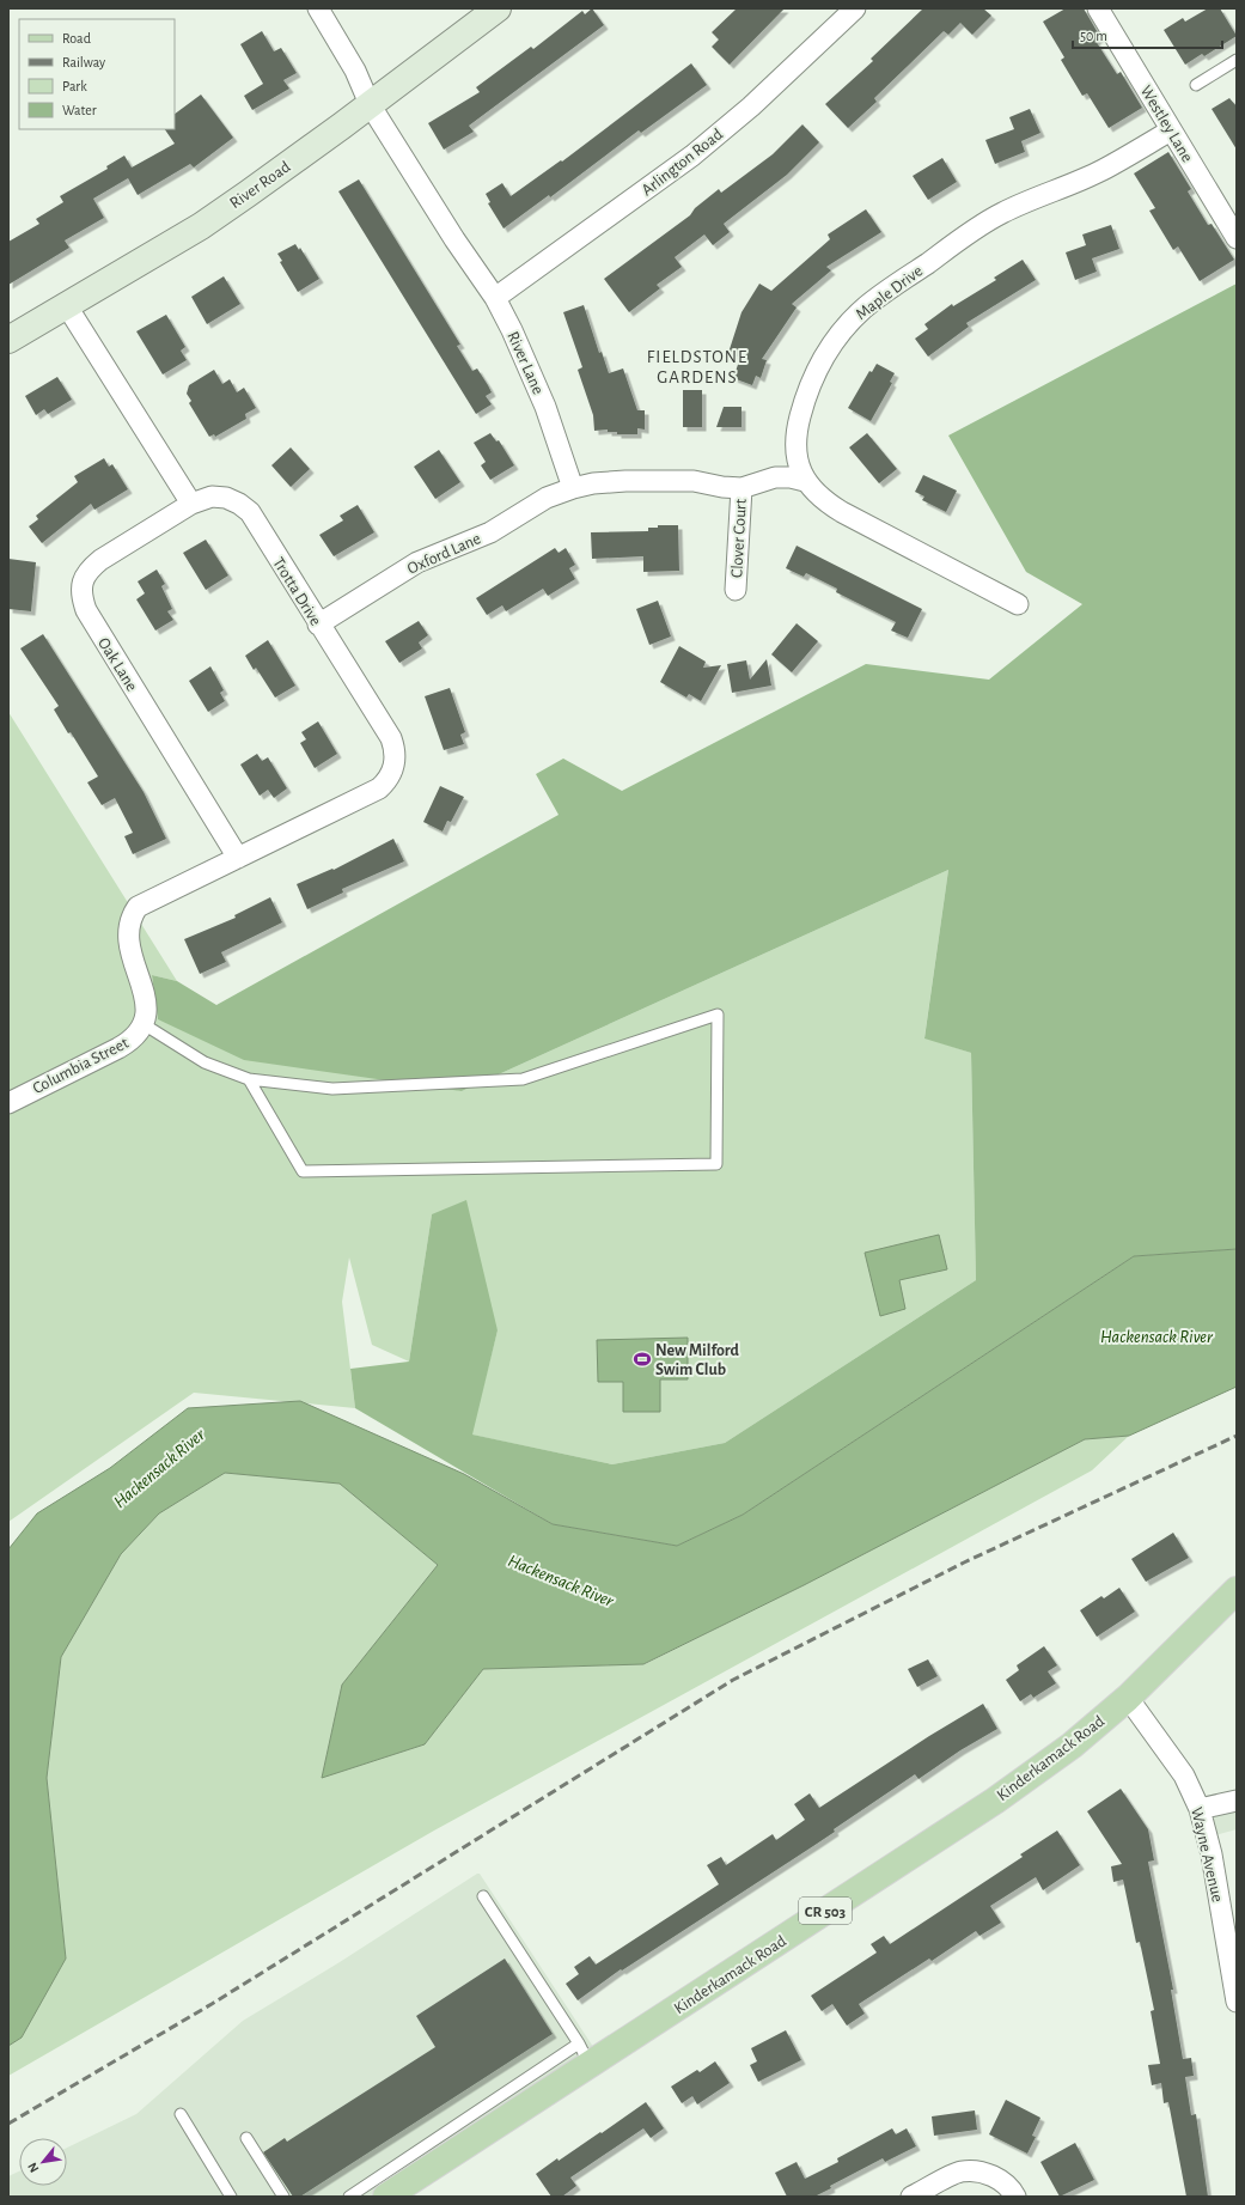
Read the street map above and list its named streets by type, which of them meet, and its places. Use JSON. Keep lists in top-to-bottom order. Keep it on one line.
{"streets":{"main road":["River Road","Kinderkamack Road","CR 503"],"street":["Westley Lane","Arlington Road","Maple Drive","River Lane","Clover Court","Oxford Lane","Trotta Drive","Oak Lane","Columbia Street","Wayne Avenue"]},"crossings":[["Westley Lane","Maple Drive"],["Arlington Road","River Lane"],["River Road","River Lane"],["River Lane","Oxford Lane"],["Oxford Lane","Trotta Drive"],["Trotta Drive","Oak Lane"],["Trotta Drive","Columbia Street"],["Oak Lane","Columbia Street"],["Kinderkamack Road","Wayne Avenue"]],"districts":["FIELDSTONE GARDENS"],"water":["Hackensack River"],"places":{"sports":["New Milford Swim Club"]},"legend":["Road","Railway","Park","Water"],"scale_bar":"50 m","north":"bottom left"}
